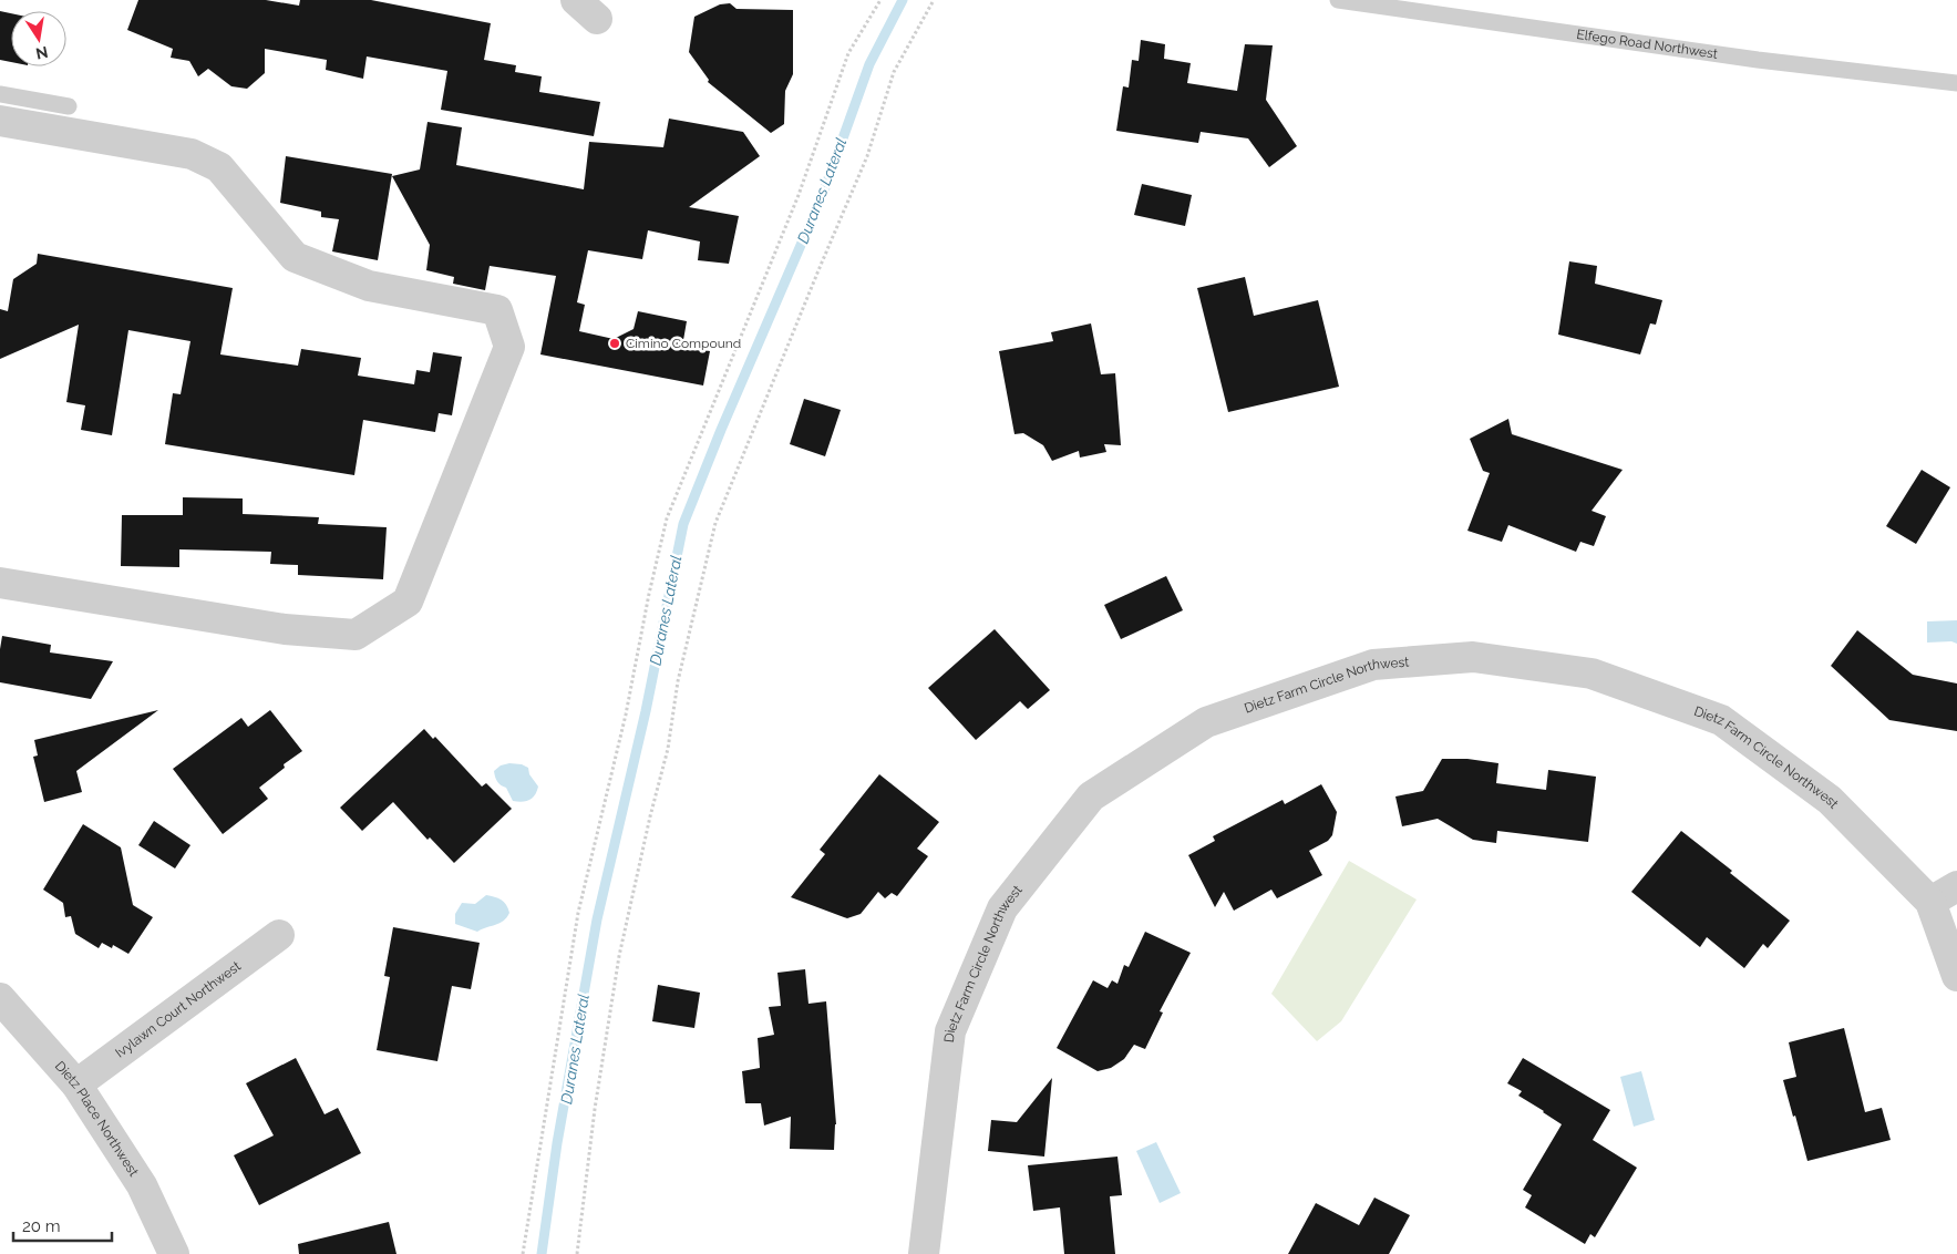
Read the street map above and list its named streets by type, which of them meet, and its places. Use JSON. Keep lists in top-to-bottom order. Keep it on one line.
{"streets":{"street":["Dietz Farm Circle Northwest","Ivylawn Court Northwest","Dietz Place Northwest"],"lane":["Elfego Road Northwest"]},"crossings":[["Ivylawn Court Northwest","Dietz Place Northwest"]],"water":["Duranes Lateral"],"places":["Cimino Compound"],"scale_bar":"20 m","north":"bottom"}
